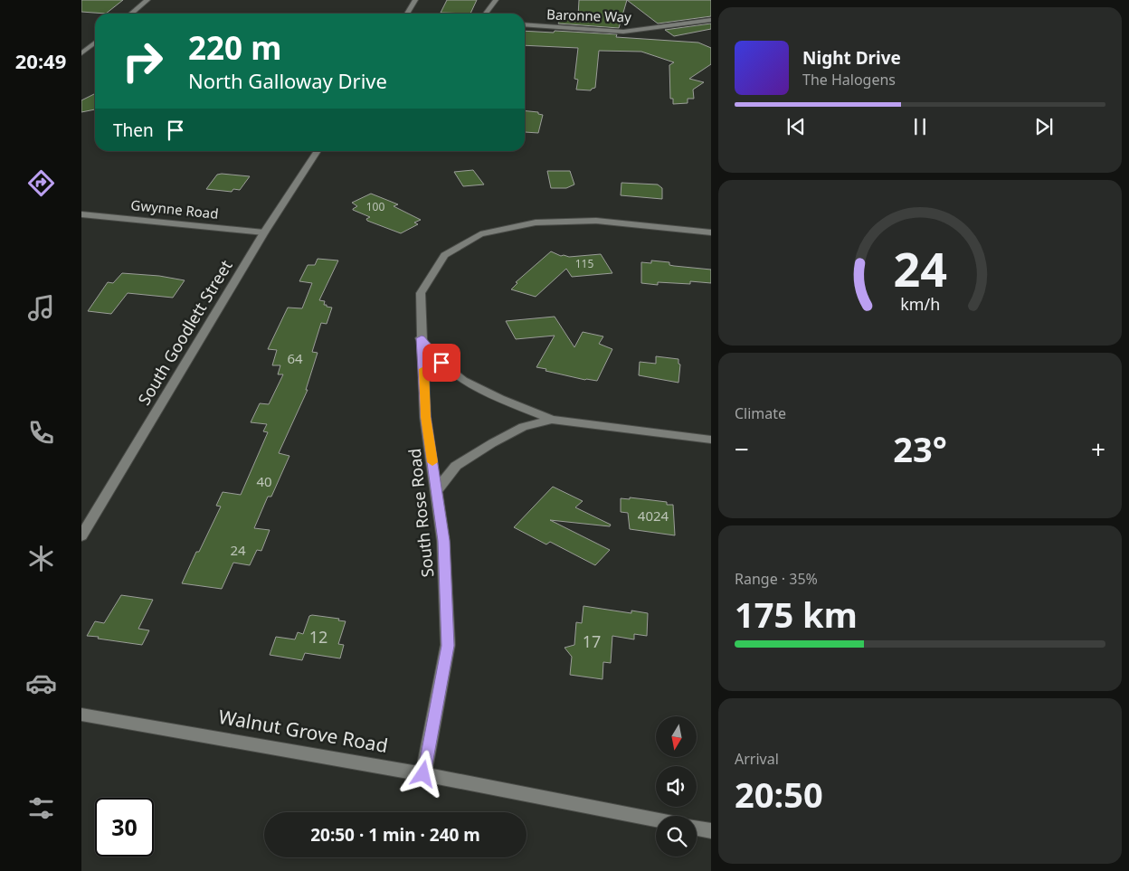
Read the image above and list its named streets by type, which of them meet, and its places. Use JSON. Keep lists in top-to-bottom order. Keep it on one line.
{"streets":{"street":["Baronne Way","Gwynne Road","South Goodlett Street","South Rose Road","Walnut Grove Road"]},"crossings":[["Gwynne Road","South Goodlett Street"],["South Rose Road","Walnut Grove Road"]],"house_numbers":["100","115","64","40","4024","24","12","17"],"north":"bottom","page":{"tabs":"20:49","turn":["220 m","North Galloway Drive"],"song":["Night Drive","The Halogens"],"then":"Then","tile":["Climate",["Range · 35%","175 km"],["Arrival","20:50"]],"heat":["−","23°","+"],"limit":"30","trip":"20:50 · 1 min · 240 m","gauge":["24","km/h"]}}
